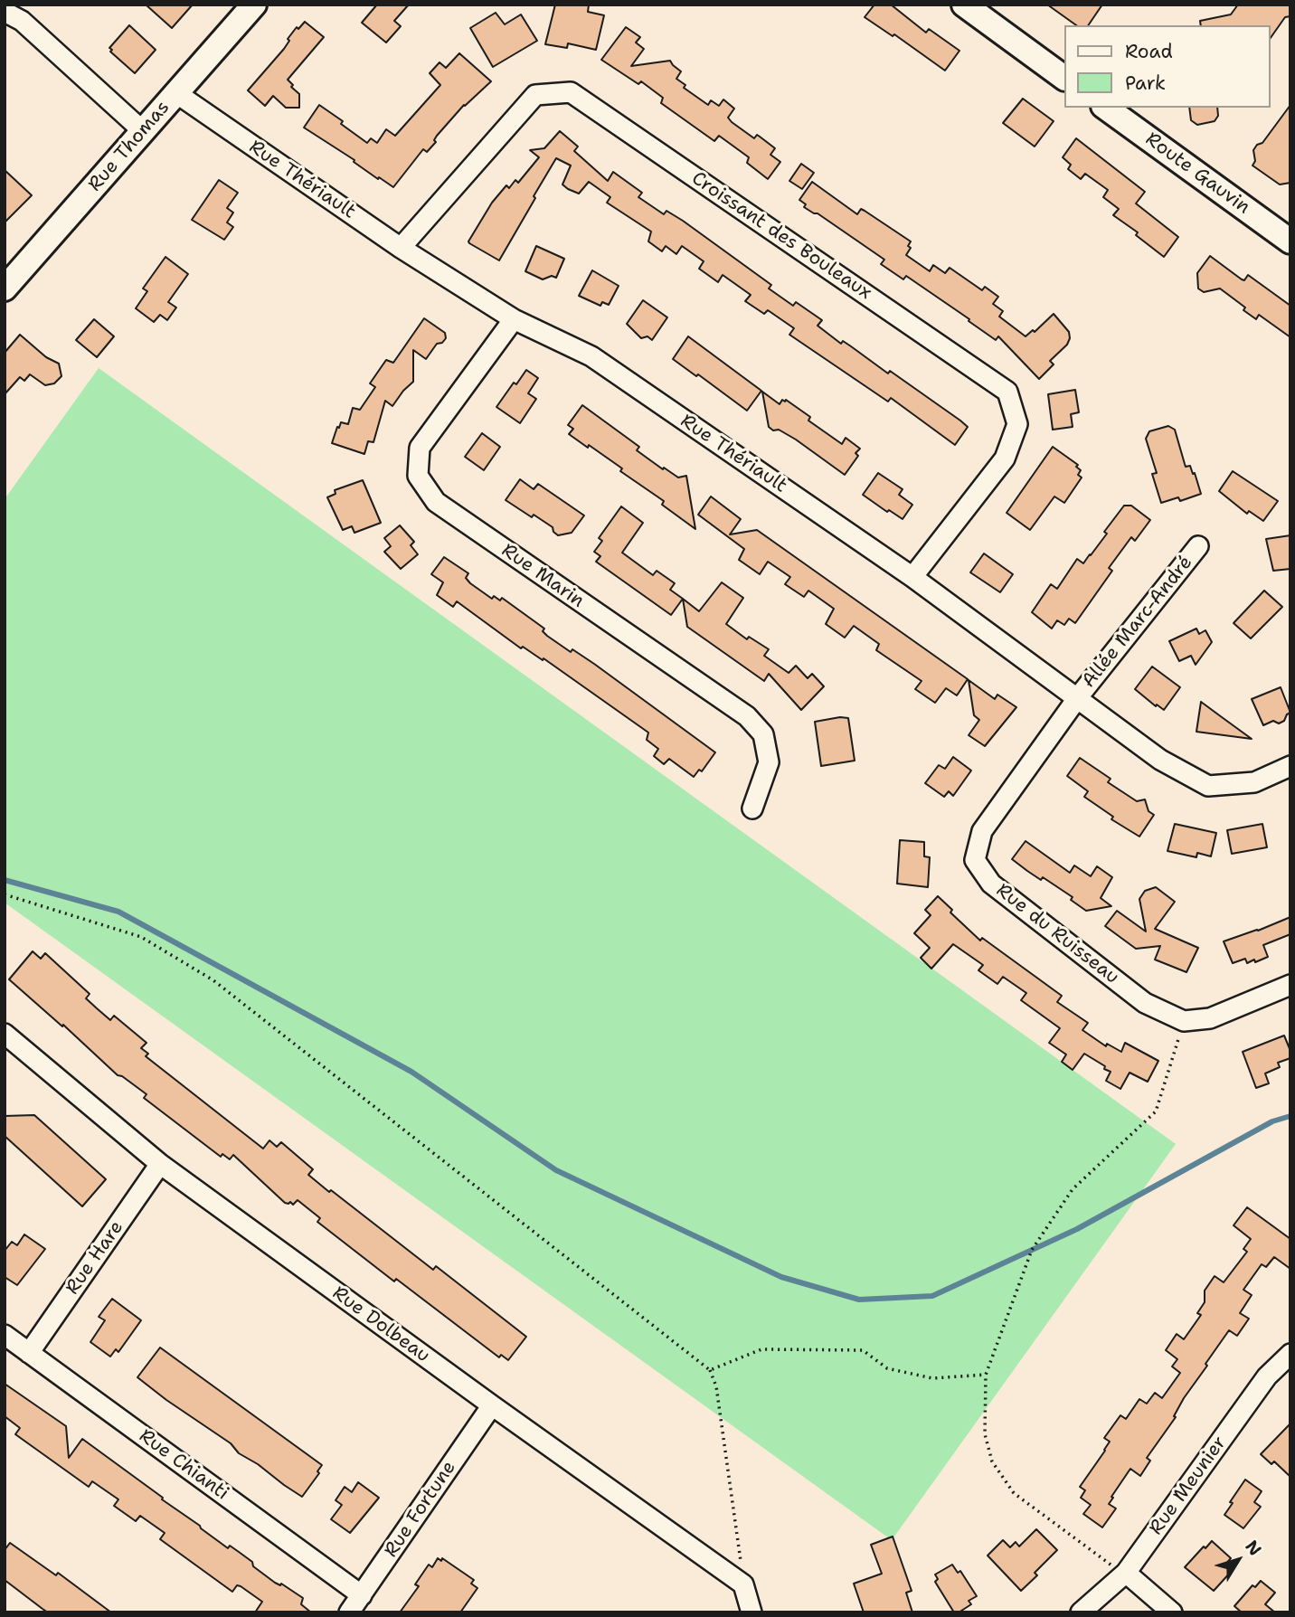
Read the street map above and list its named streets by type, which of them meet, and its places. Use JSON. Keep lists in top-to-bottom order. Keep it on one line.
{"streets":{"street":["Rue Thomas","Route Gauvin","Rue Thériault","Croissant des Bouleaux","Rue Marin","Allée Marc-André","Rue du Ruisseau","Rue Hare","Rue Dolbeau","Rue Chianti","Rue Meunier","Rue Fortune"]},"crossings":[["Rue Thomas","Rue Thériault"],["Rue Thériault","Croissant des Bouleaux"],["Rue Thériault","Rue Marin"],["Rue Thériault","Allée Marc-André"],["Rue Thériault","Rue du Ruisseau"],["Allée Marc-André","Rue du Ruisseau"],["Rue Hare","Rue Dolbeau"],["Rue Hare","Rue Chianti"],["Rue Dolbeau","Rue Fortune"],["Rue Chianti","Rue Fortune"]],"legend":["Road","Park"],"north":"top right"}
